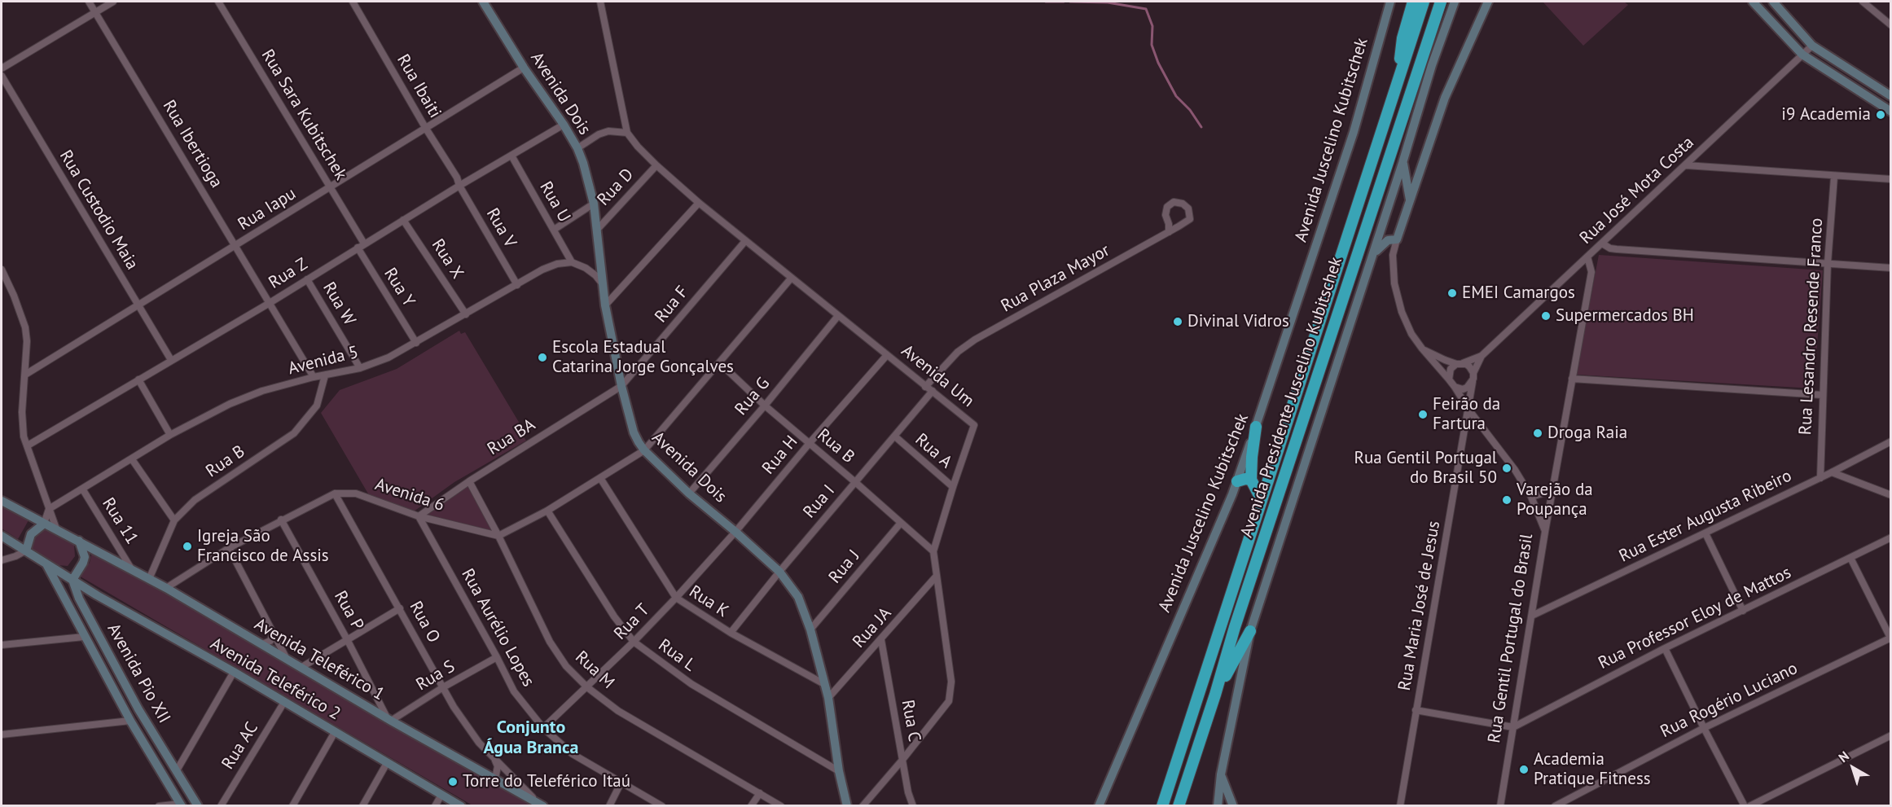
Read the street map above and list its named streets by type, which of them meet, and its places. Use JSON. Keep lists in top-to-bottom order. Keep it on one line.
{"streets":{"highway":["Avenida Presidente Juscelino Kubitschek"],"main road":["Avenida Dois","Avenida Juscelino Kubitschek","Avenida Teleférico 1","Avenida Pio XII","Avenida Teleférico 2"],"street":["Rua Ibaiti","Rua Sara Kubitschek","Rua Ibertioga","Rua D","Rua José Mota Costa","Rua U","Rua Iapu","Rua Custodio Maia","Rua V","Rua X","Rua Z","Rua Plaza Mayor","Rua Y","Rua W","Rua F","Rua Lesandro Resende Franco","Avenida 5","Avenida Um","Rua G","Rua BA","Rua B","Rua A","Rua H","Avenida 6","Rua I","Rua Ester Augusta Ribeiro","Rua 11","Rua J","Rua K","Rua Maria José de Jesus","Rua P","Rua Professor Eloy de Mattos","Rua O","Rua T","Rua Aurélio Lopes","Rua JA","Rua Gentil Portugal do Brasil","Rua L","Rua M","Rua S","Rua Rogério Luciano","Rua C","Rua AC"]},"crossings":[["Rua Ibaiti","Rua Iapu"],["Rua Ibaiti","Rua V"],["Rua Ibaiti","Rua Z"],["Avenida Dois","Rua D"],["Avenida Dois","Rua Iapu"],["Avenida Dois","Rua Z"],["Avenida Dois","Rua F"],["Avenida Dois","Rua G"],["Avenida Dois","Rua BA"],["Avenida Dois","Rua H"],["Avenida Dois","Rua I"],["Avenida Dois","Rua J"],["Avenida Dois","Rua K"],["Avenida Dois","Rua T"],["Avenida Dois","Rua JA"],["Avenida Dois","Rua L"],["Rua Sara Kubitschek","Rua Iapu"],["Rua Sara Kubitschek","Rua Z"],["Rua Sara Kubitschek","Rua Y"],["Rua Ibertioga","Rua Iapu"],["Rua Ibertioga","Rua Z"],["Rua Ibertioga","Avenida 5"],["Rua D","Avenida Um"],["Rua José Mota Costa","Rua Gentil Portugal do Brasil"],["Rua U","Rua Z"],["Rua U","Avenida 5"],["Rua Iapu","Rua Custodio Maia"],["Rua Custodio Maia","Rua Z"],["Rua V","Rua Z"],["Rua V","Avenida 5"],["Rua X","Rua Z"],["Rua X","Avenida 5"],["Rua Z","Rua Y"],["Rua Z","Rua W"],["Rua Plaza Mayor","Avenida Um"],["Rua Y","Avenida 5"],["Rua W","Avenida 5"],["Rua F","Avenida Um"],["Rua F","Rua BA"],["Rua Lesandro Resende Franco","Rua Ester Augusta Ribeiro"],["Avenida 5","Rua B"],["Avenida 5","Rua 11"],["Avenida Um","Rua G"],["Avenida Um","Rua B"],["Avenida Um","Rua A"],["Avenida Um","Rua H"],["Avenida Um","Rua I"],["Avenida Um","Rua JA"],["Avenida Um","Rua C"],["Rua G","Rua B"],["Rua BA","Avenida 6"],["Rua BA","Rua Aurélio Lopes"],["Rua BA","Rua M"],["Rua B","Rua H"],["Rua B","Rua I"],["Rua B","Rua J"],["Rua B","Avenida Teleférico 1"],["Rua A","Rua I"],["Rua H","Rua T"],["Avenida 6","Rua P"],["Avenida 6","Rua O"],["Avenida 6","Rua Aurélio Lopes"],["Avenida 6","Avenida Teleférico 1"],["Avenida 6","Rua M"],["Rua I","Rua K"],["Rua Ester Augusta Ribeiro","Rua Gentil Portugal do Brasil"],["Rua 11","Avenida Teleférico 1"],["Rua K","Rua T"],["Rua Maria José de Jesus","Rua Gentil Portugal do Brasil"],["Rua P","Avenida Teleférico 1"],["Rua P","Rua S"],["Rua Professor Eloy de Mattos","Rua Gentil Portugal do Brasil"],["Rua O","Avenida Teleférico 1"],["Rua O","Rua S"],["Rua T","Rua Aurélio Lopes"],["Rua T","Rua L"],["Rua T","Rua M"],["Rua Aurélio Lopes","Rua S"],["Rua JA","Rua C"],["Avenida Teleférico 1","Rua S"],["Avenida Pio XII","Avenida Teleférico 2"],["Avenida Teleférico 2","Rua AC"]],"districts":["Conjunto Água Branca"],"places":["i9 Academia","EMEI Camargos","Supermercados BH","Divinal Vidros","Escola Estadual Catarina Jorge Gonçalves","Feirão da Fartura","Droga Raia","Rua Gentil Portugal do Brasil 50","Varejão da Poupança","Igreja São Francisco de Assis","Academia Pratique Fitness","Torre do Teleférico Itaú"],"north":"top left"}
